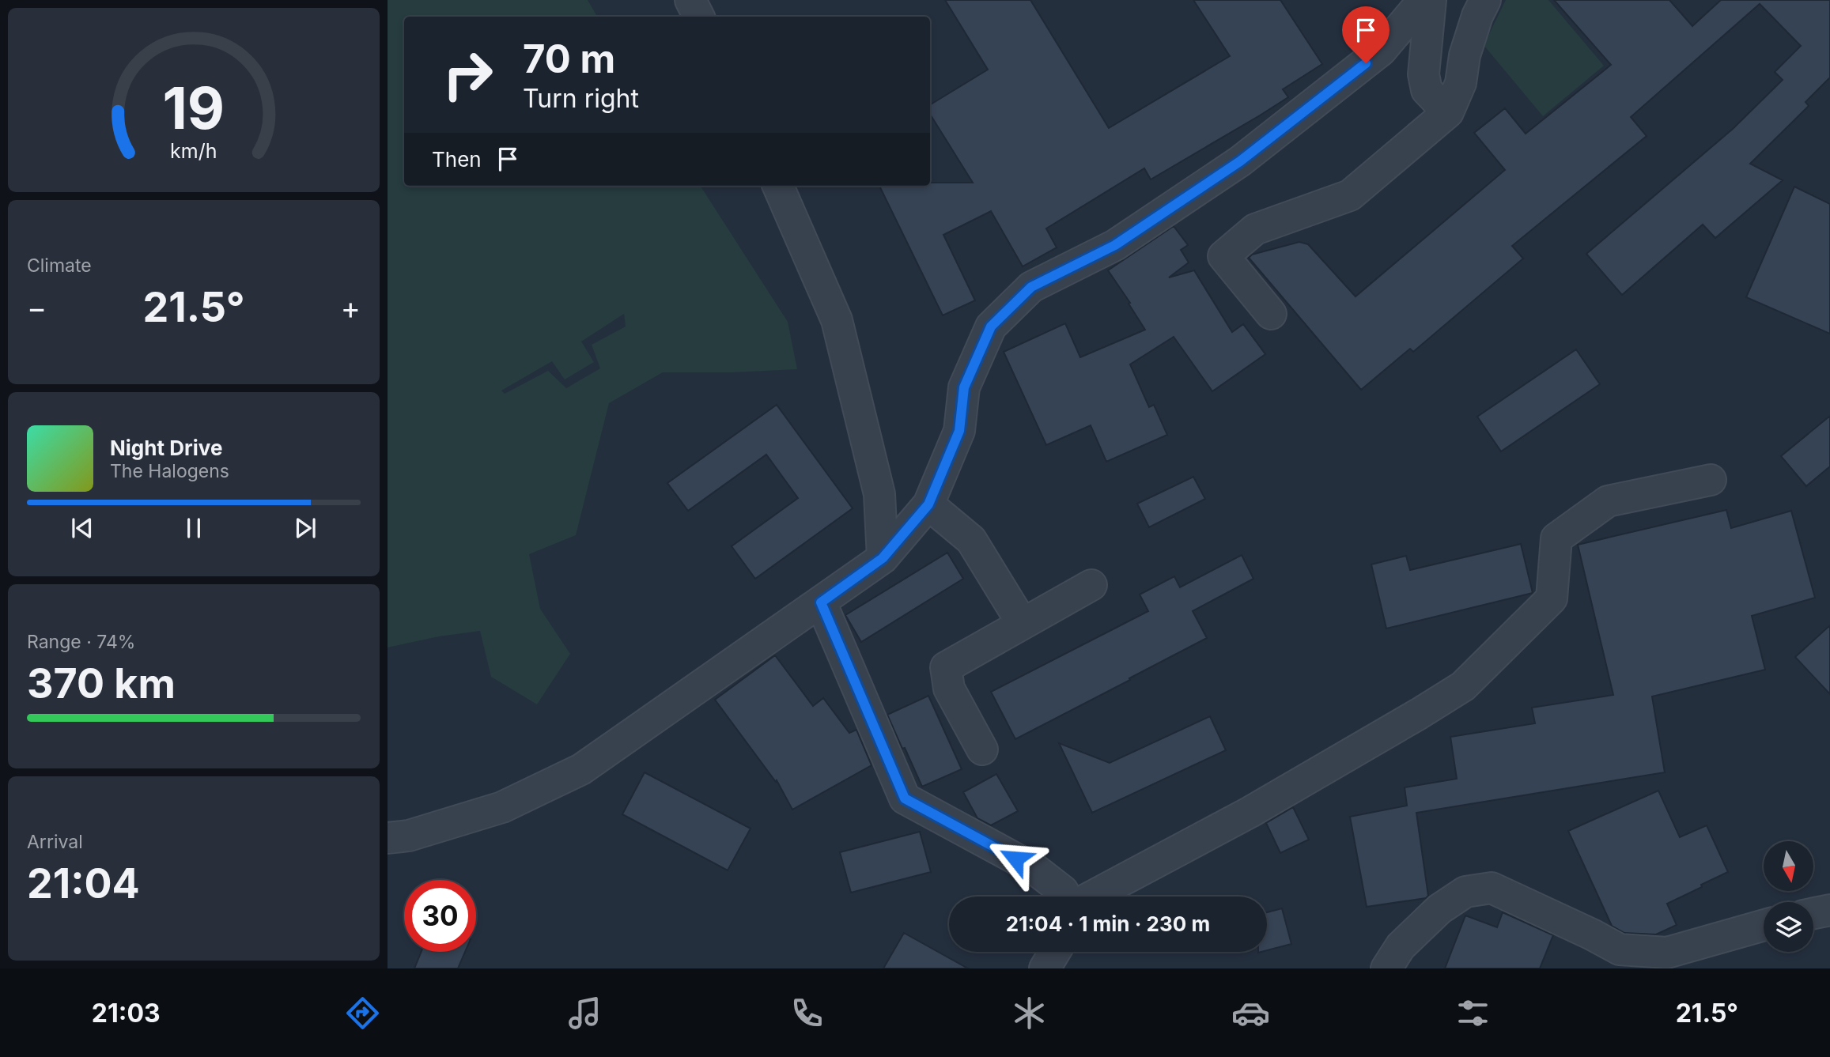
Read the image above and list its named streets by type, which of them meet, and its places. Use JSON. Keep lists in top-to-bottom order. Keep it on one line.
{"north":"bottom","page":{"turn":["70 m","Turn right"],"then":"Then","tile":["Climate",["Range · 74%","370 km"],["Arrival","21:04"]],"heat":["−","21.5°","+"],"song":["Night Drive","The Halogens"],"limit":"30","trip":"21:04 · 1 min · 230 m","tabs":["21:03","21.5°"],"gauge":["19","km/h"]}}
